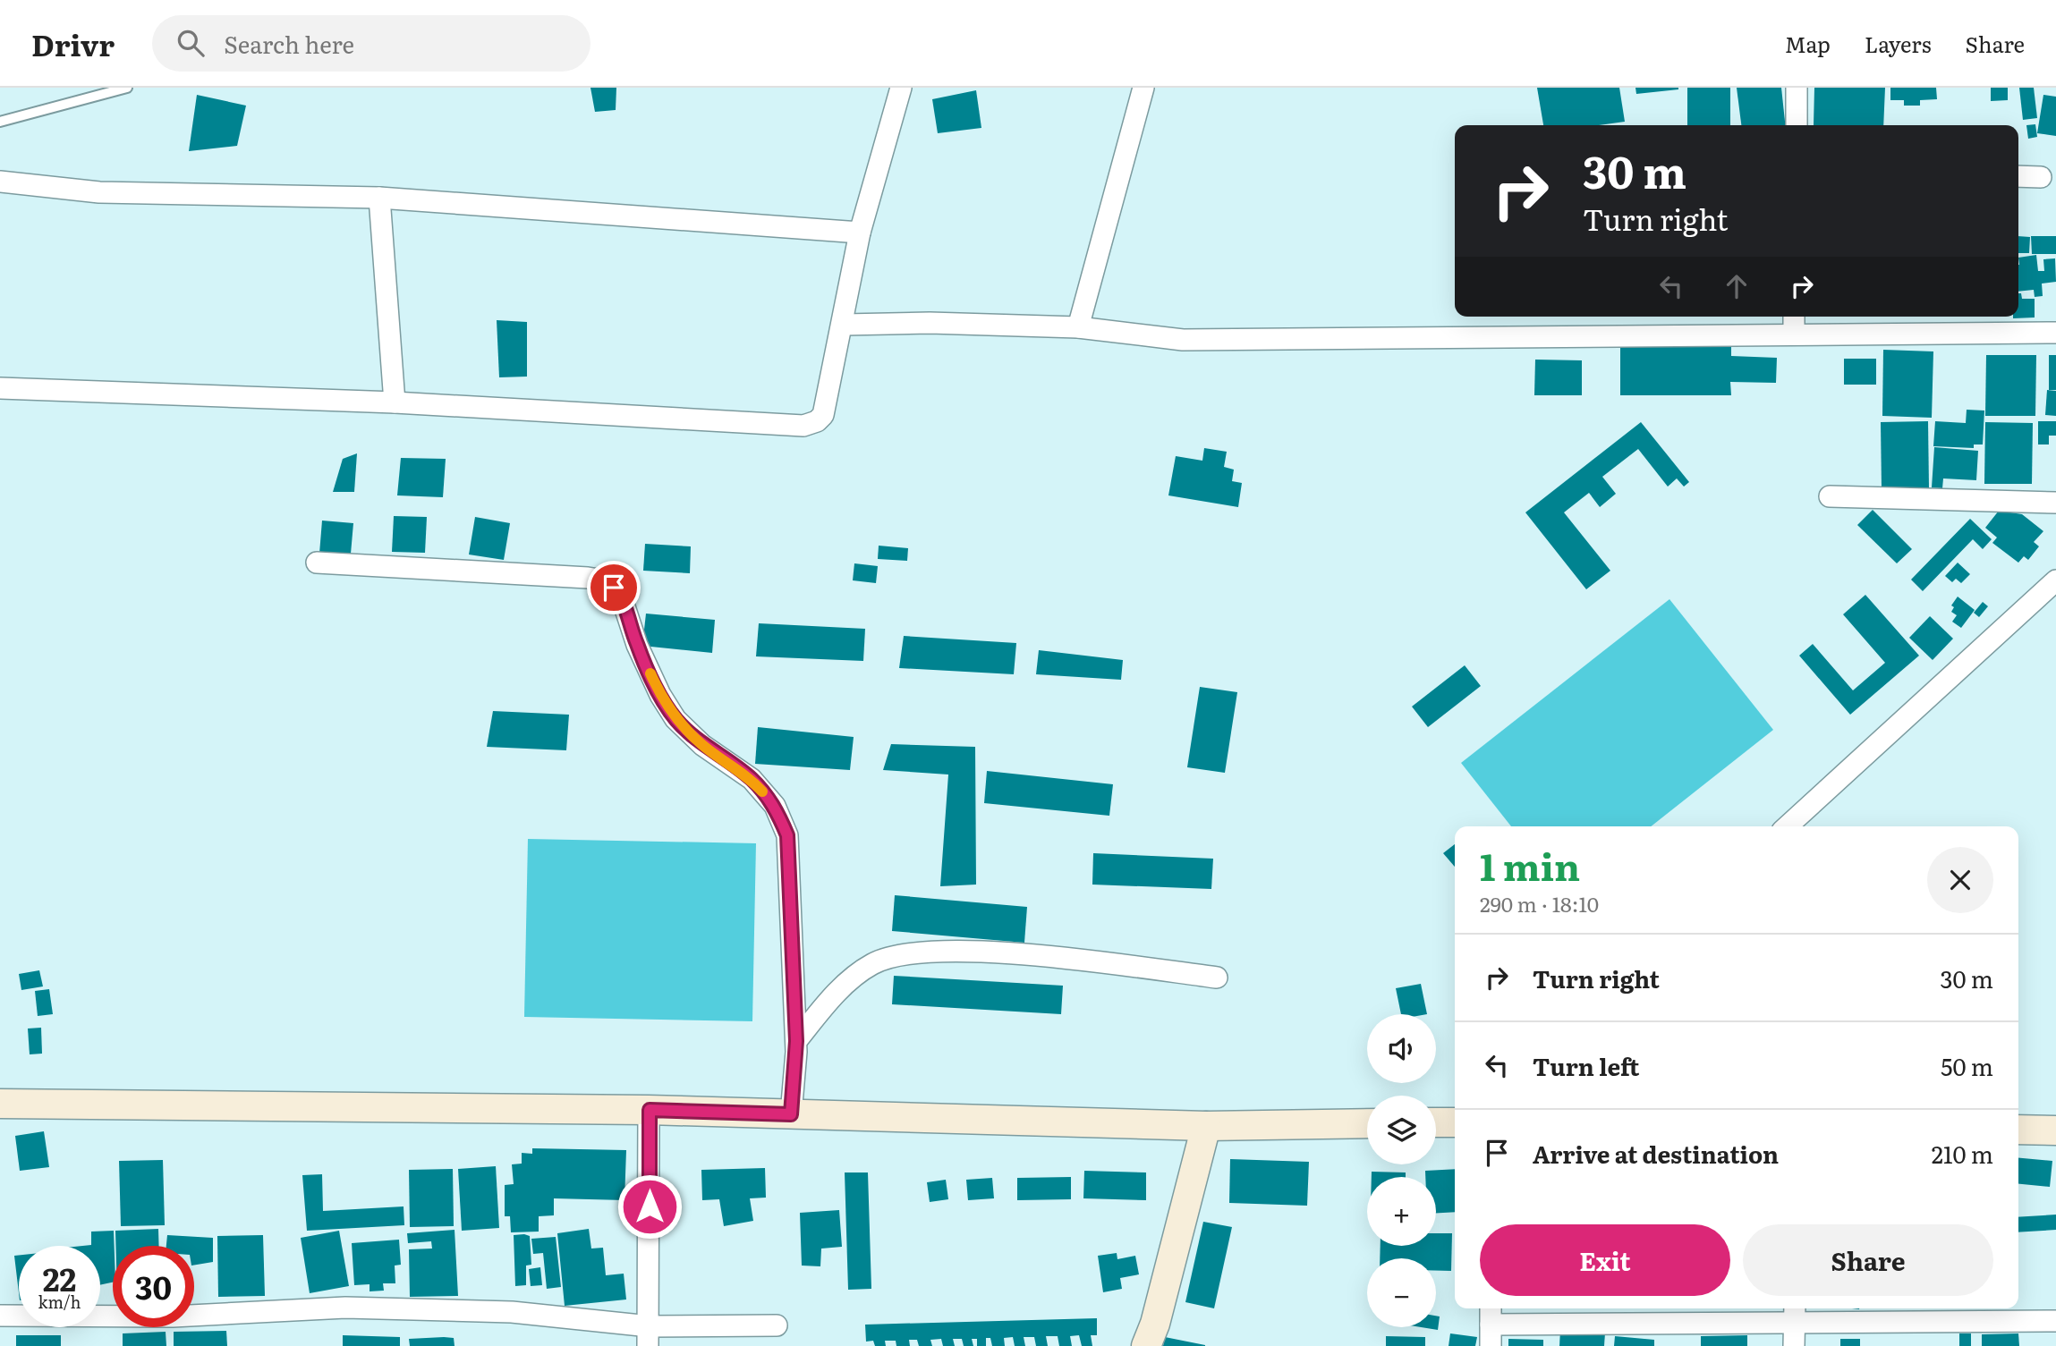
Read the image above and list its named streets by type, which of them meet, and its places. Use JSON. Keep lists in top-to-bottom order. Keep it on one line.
{"page":{"header":"Drivr","search":"Search here","nav":["Map","Layers","Share"],"turn":["30 m","Turn right"],"heading":["1 min","290 m · 18:10"],"list":[{"name":"Turn right","value":"30 m"},{"name":"Turn left","value":"50 m"},{"name":"Arrive at destination","value":"210 m"}],"map_buttons":["+","−"],"buttons":["Exit","Share"],"speed":"22 km/h","limit":"30"}}
